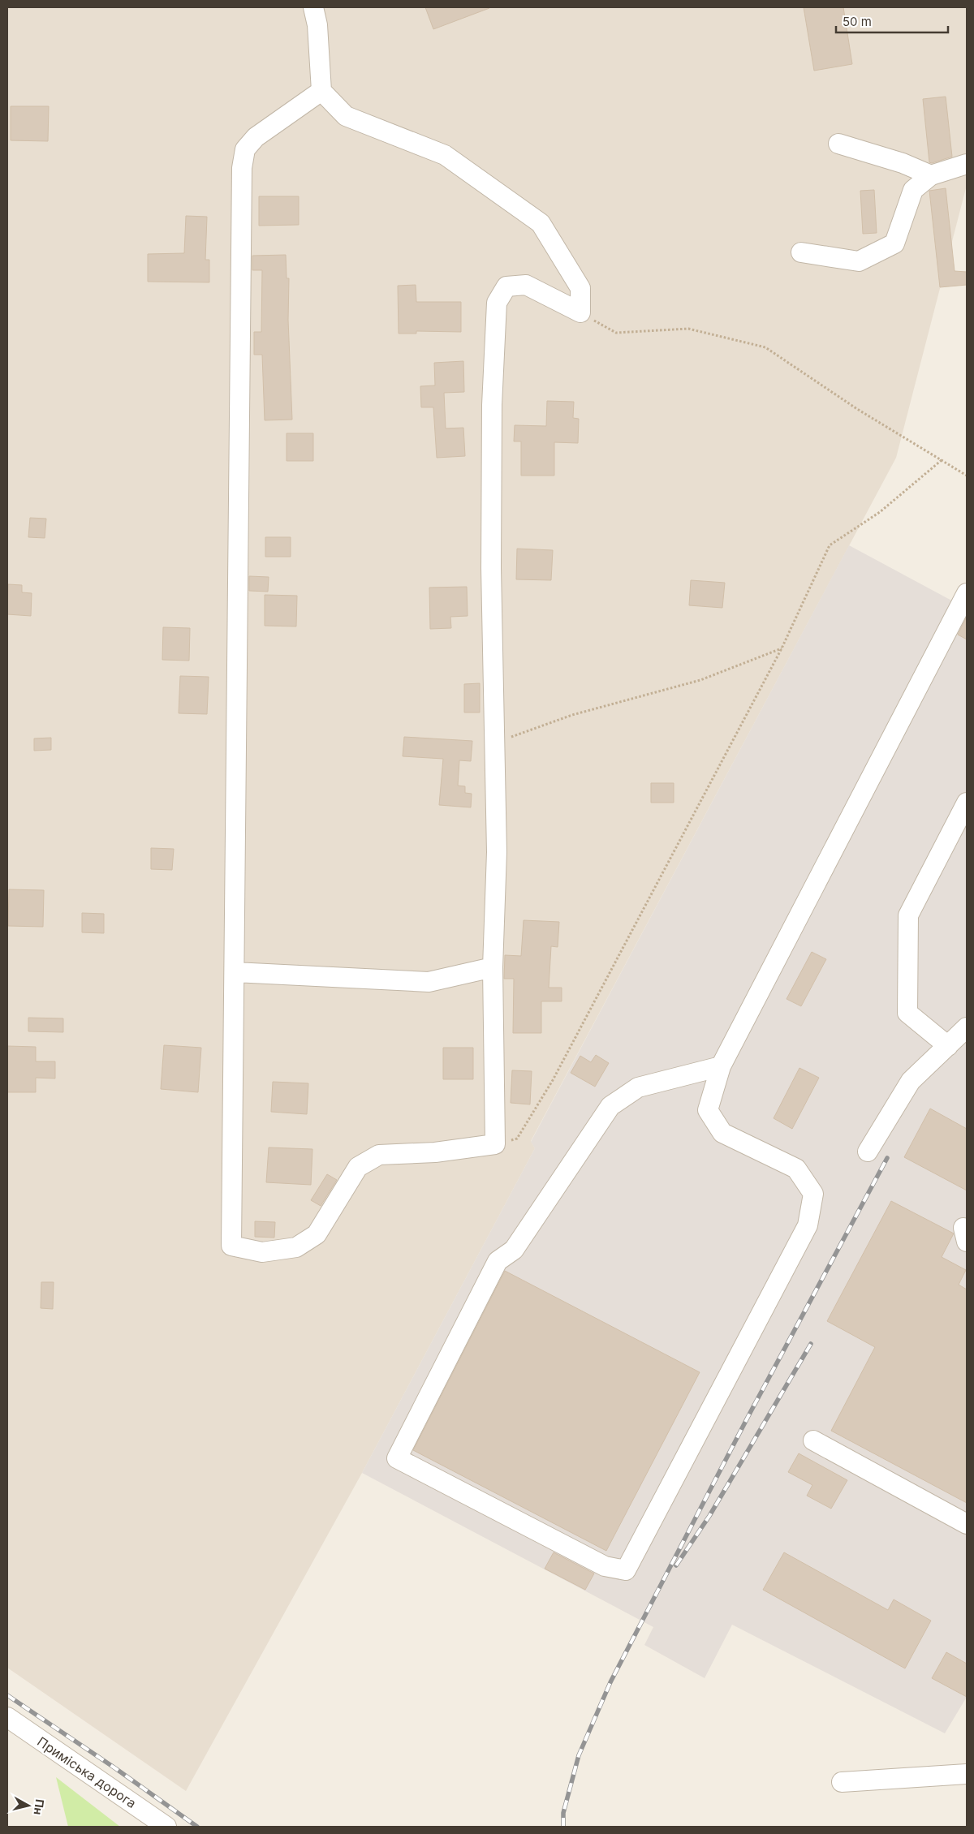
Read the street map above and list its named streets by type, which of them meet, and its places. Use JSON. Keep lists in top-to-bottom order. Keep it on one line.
{"streets":{"street":["Приміська дорога"]},"scale_bar":"50 m","north":"right"}
